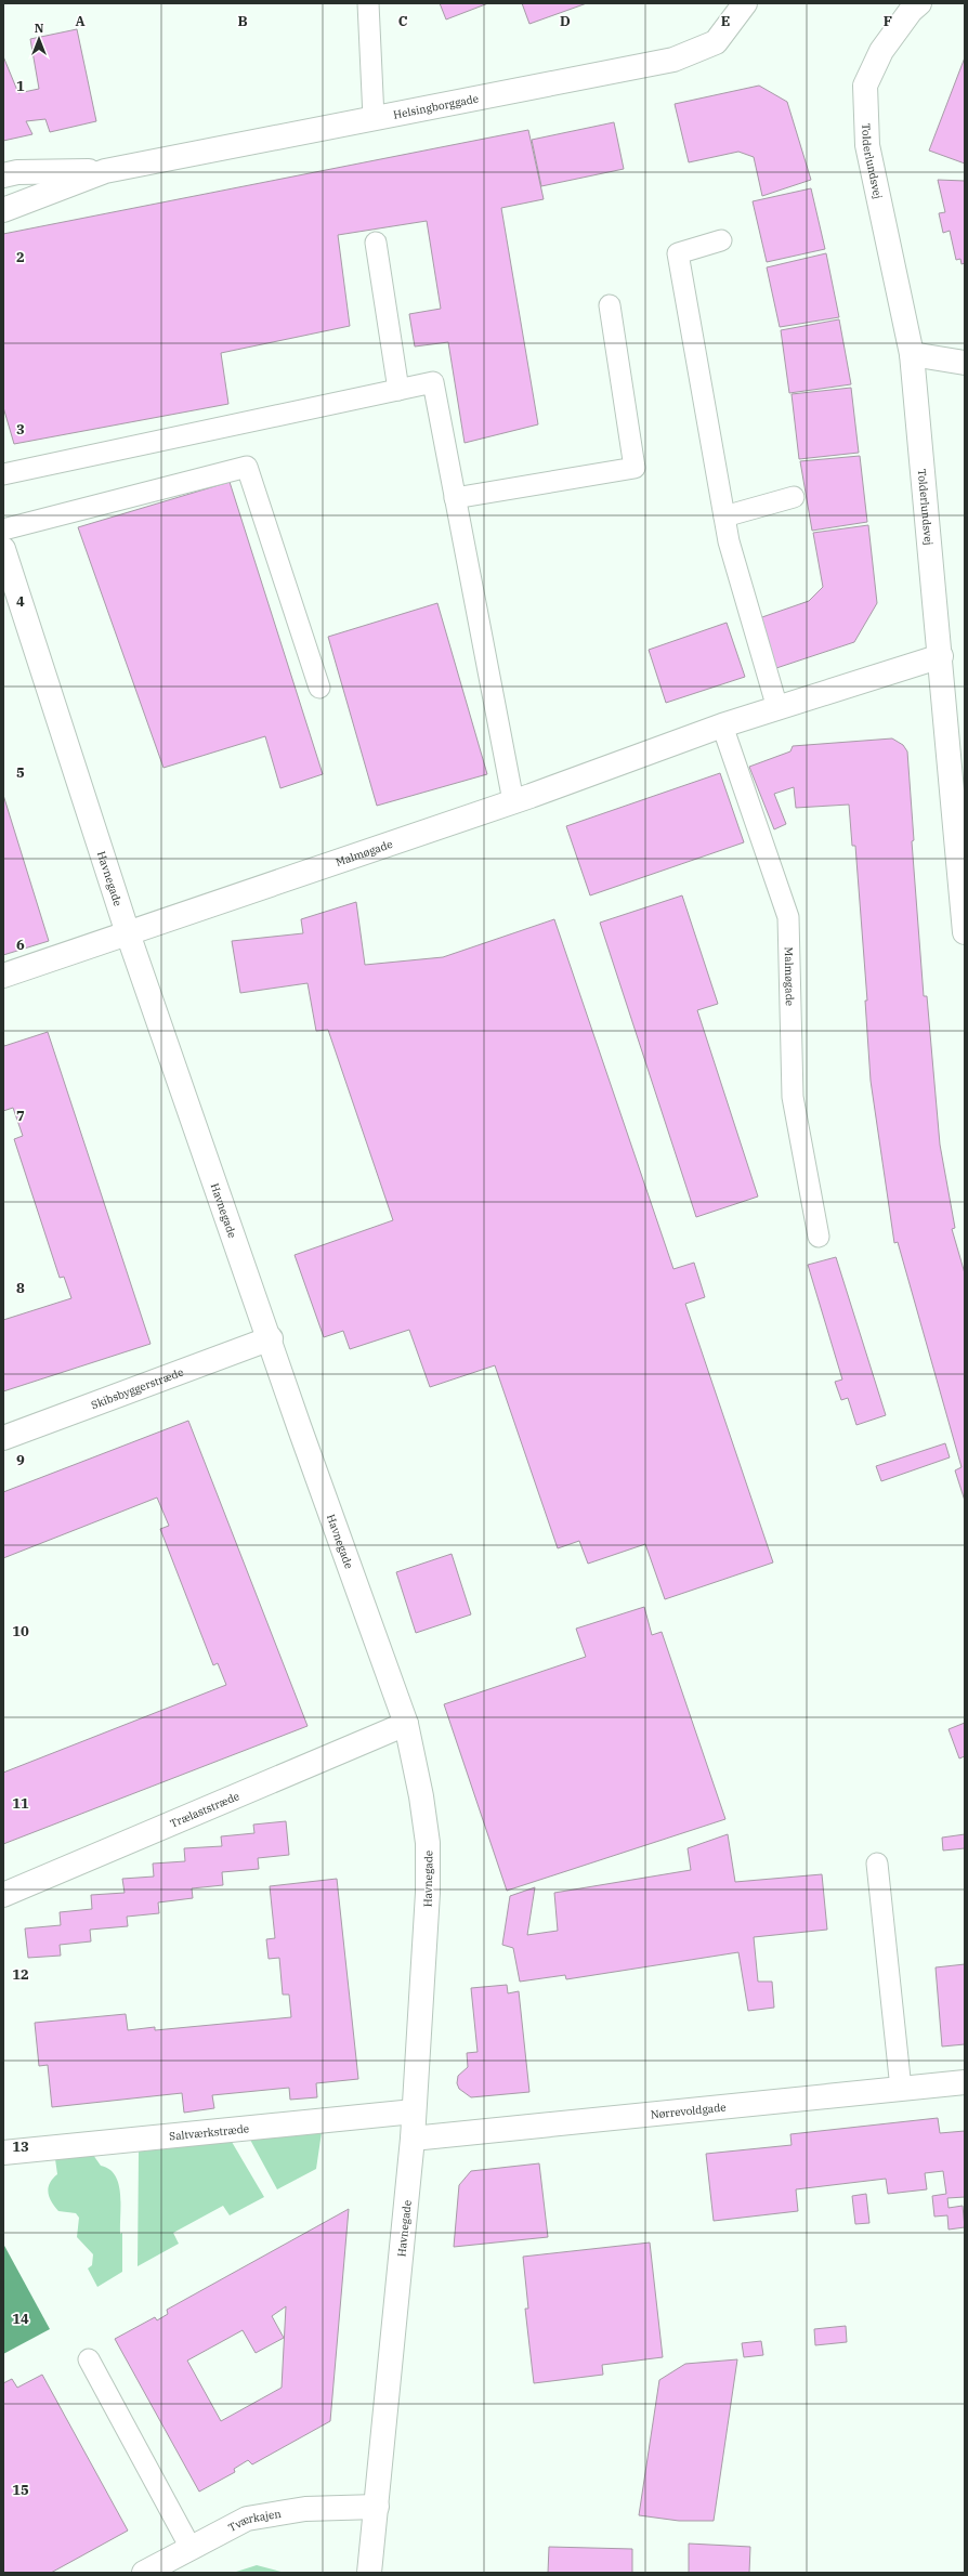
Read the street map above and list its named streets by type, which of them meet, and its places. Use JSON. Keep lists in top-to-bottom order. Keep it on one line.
{"streets":{"street":["Helsingborggade","Tolderlundsvej","Malmøgade","Havnegade","Skibsbyggerstræde","Trælaststræde","Nørrevoldgade","Saltværkstræde","Tværkajen"]},"crossings":[["Tolderlundsvej","Malmøgade"],["Malmøgade","Havnegade"],["Havnegade","Skibsbyggerstræde"],["Havnegade","Trælaststræde"],["Havnegade","Nørrevoldgade"],["Havnegade","Saltværkstræde"],["Havnegade","Tværkajen"]],"north":"top","grid":{"columns":["A","B","C","D","E","F"],"rows":["1","2","3","4","5","6","7","8","9","10","11","12","13","14","15"]}}
